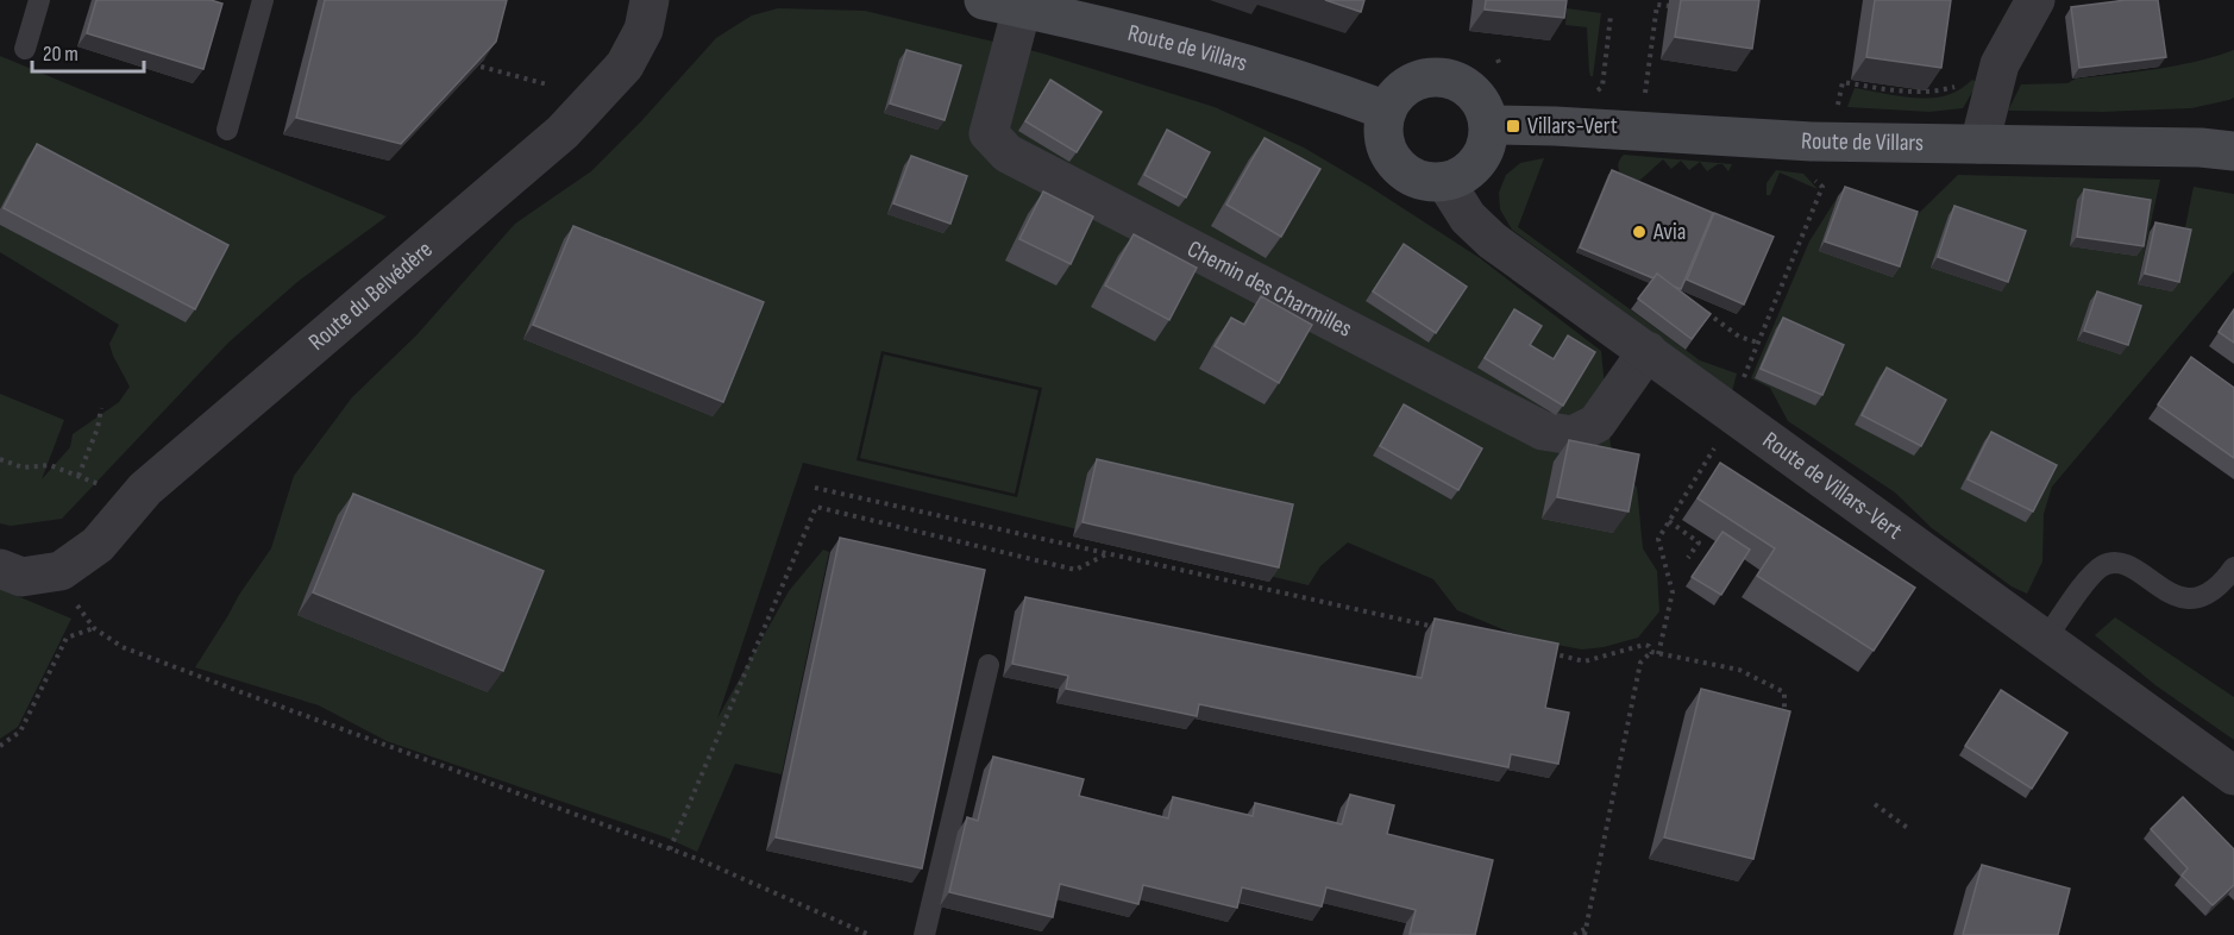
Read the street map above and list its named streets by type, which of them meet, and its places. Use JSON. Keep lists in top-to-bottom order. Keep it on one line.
{"streets":{"main road":["Route de Villars"],"street":["Chemin des Charmilles","Route du Belvédère","Route de Villars-Vert"]},"crossings":[["Route de Villars","Chemin des Charmilles"],["Route de Villars","Route de Villars-Vert"],["Chemin des Charmilles","Route de Villars-Vert"]],"places":{"transit":["Villars-Vert"],"other":["Avia"]},"scale_bar":"20 m"}
